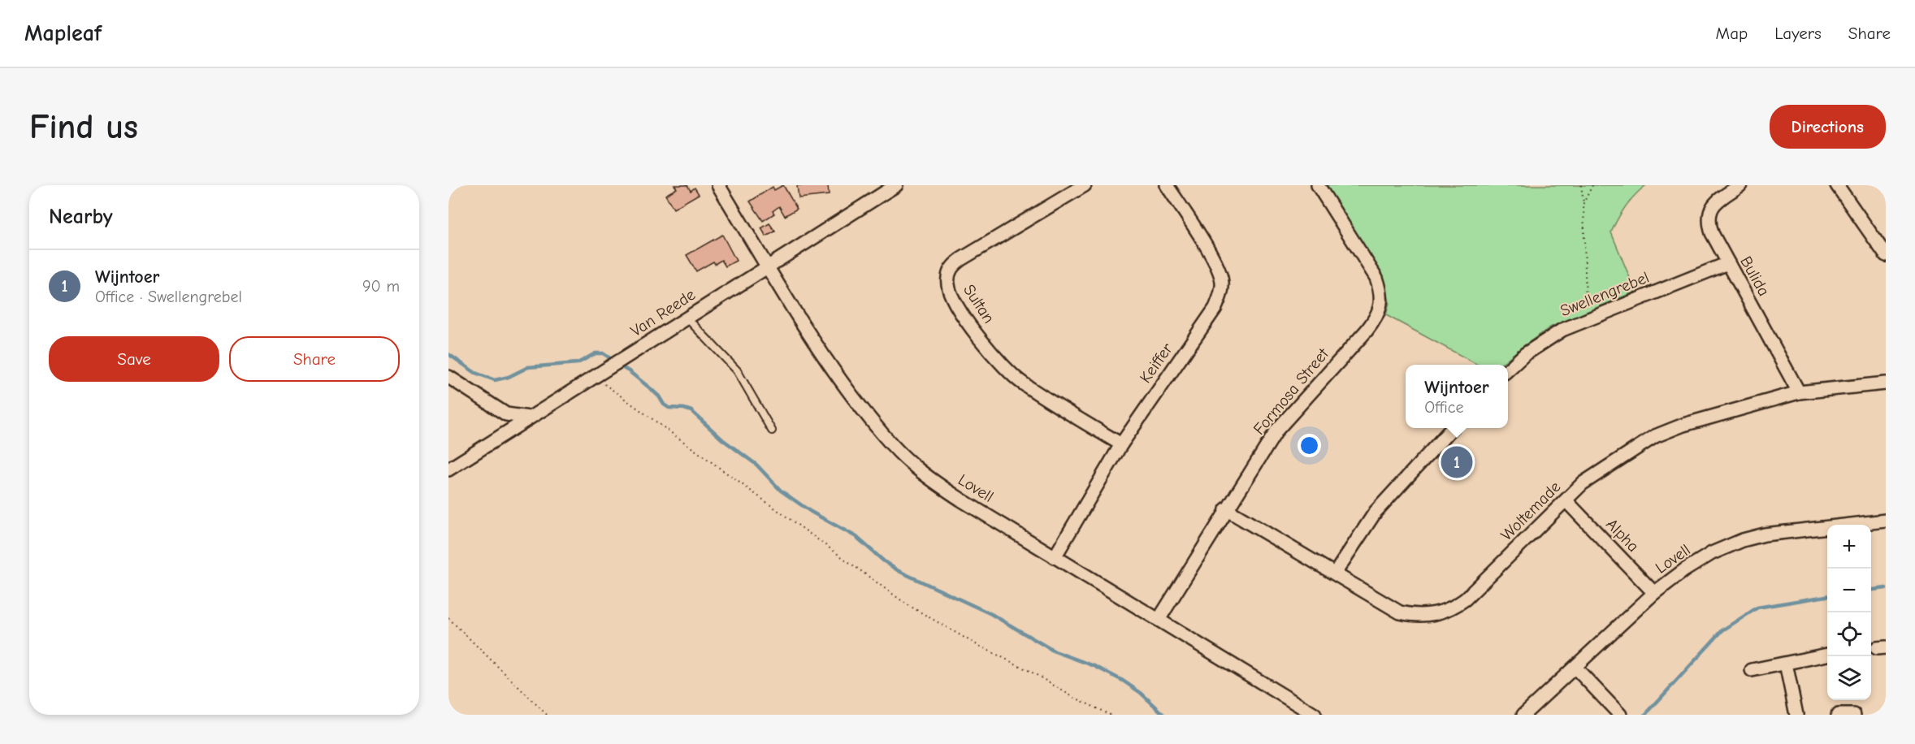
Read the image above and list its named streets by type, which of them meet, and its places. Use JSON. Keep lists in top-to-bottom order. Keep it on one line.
{"streets":{"street":["Bulida","Swellengrebel","Sultan","Van Reede","Keiffer","Formosa Street","Lovell","Woltemade","Alpha"]},"crossings":[["Bulida","Swellengrebel"],["Bulida","Woltemade"],["Sultan","Keiffer"],["Van Reede","Lovell"],["Keiffer","Lovell"],["Formosa Street","Lovell"],["Formosa Street","Woltemade"],["Lovell","Alpha"],["Woltemade","Alpha"]],"page":{"header":"Mapleaf","nav":["Map","Layers","Share"],"buttons":["Directions",["Save","Share"]],"title":"Find us","heading":"Nearby","list":[{"mark":"1","name":"Wijntoer","note":"Office · Swellengrebel","value":"90 m"}],"popup":["Wijntoer","Office"],"pins":"1","map_buttons":["+","−"]}}
